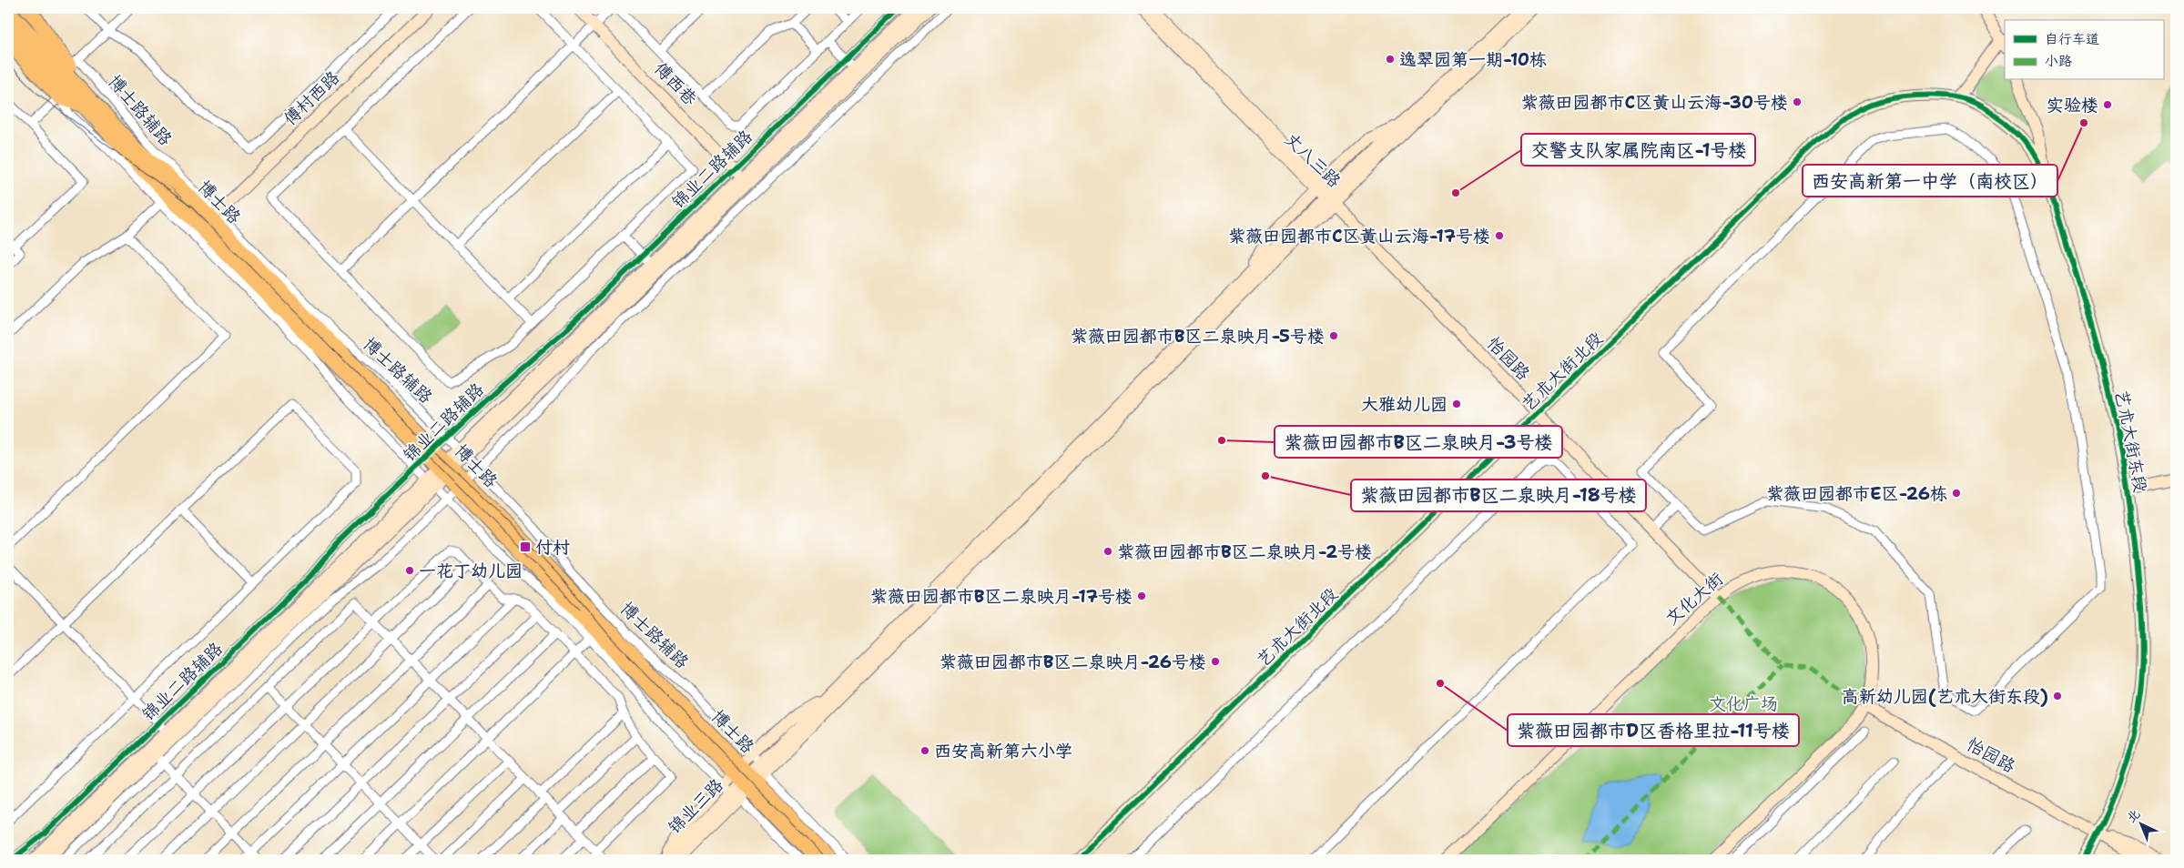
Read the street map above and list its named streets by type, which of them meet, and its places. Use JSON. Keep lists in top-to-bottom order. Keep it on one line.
{"streets":{"main road":["博士路"],"street":["傅西巷","傅村西路","博士路辅路","丈八三路","锦业二路辅路","怡园路","艺术大街北段","艺术大街东段","文化大街","锦业三路"]},"crossings":[["傅村西路","博士路辅路"],["博士路辅路","锦业二路辅路"],["博士路辅路","博士路"],["博士路辅路","锦业三路"],["丈八三路","怡园路"],["锦业二路辅路","博士路"],["博士路","锦业三路"],["怡园路","艺术大街北段"],["怡园路","艺术大街东段"],["怡园路","文化大街"],["艺术大街北段","艺术大街东段"]],"parks":["文化广场"],"places":{"other":["逸翠园第一期-10栋","紫薇田园都市C区黄山云海-30号楼","实验楼","西安高新第一中学（南校区）","交警支队家属院南区-1号楼","紫薇田园都市C区黄山云海-17号楼","紫薇田园都市B区二泉映月-5号楼","大雅幼儿园","紫薇田园都市B区二泉映月-3号楼","紫薇田园都市B区二泉映月-18号楼","紫薇田园都市E区-26栋","紫薇田园都市B区二泉映月-2号楼","一花丁幼儿园","紫薇田园都市B区二泉映月-17号楼","紫薇田园都市B区二泉映月-26号楼","紫薇田园都市D区香格里拉-11号楼","高新幼儿园(艺术大街东段)","西安高新第六小学"],"transit":["付村"]},"legend":["自行车道","小路"],"north":"top left"}
